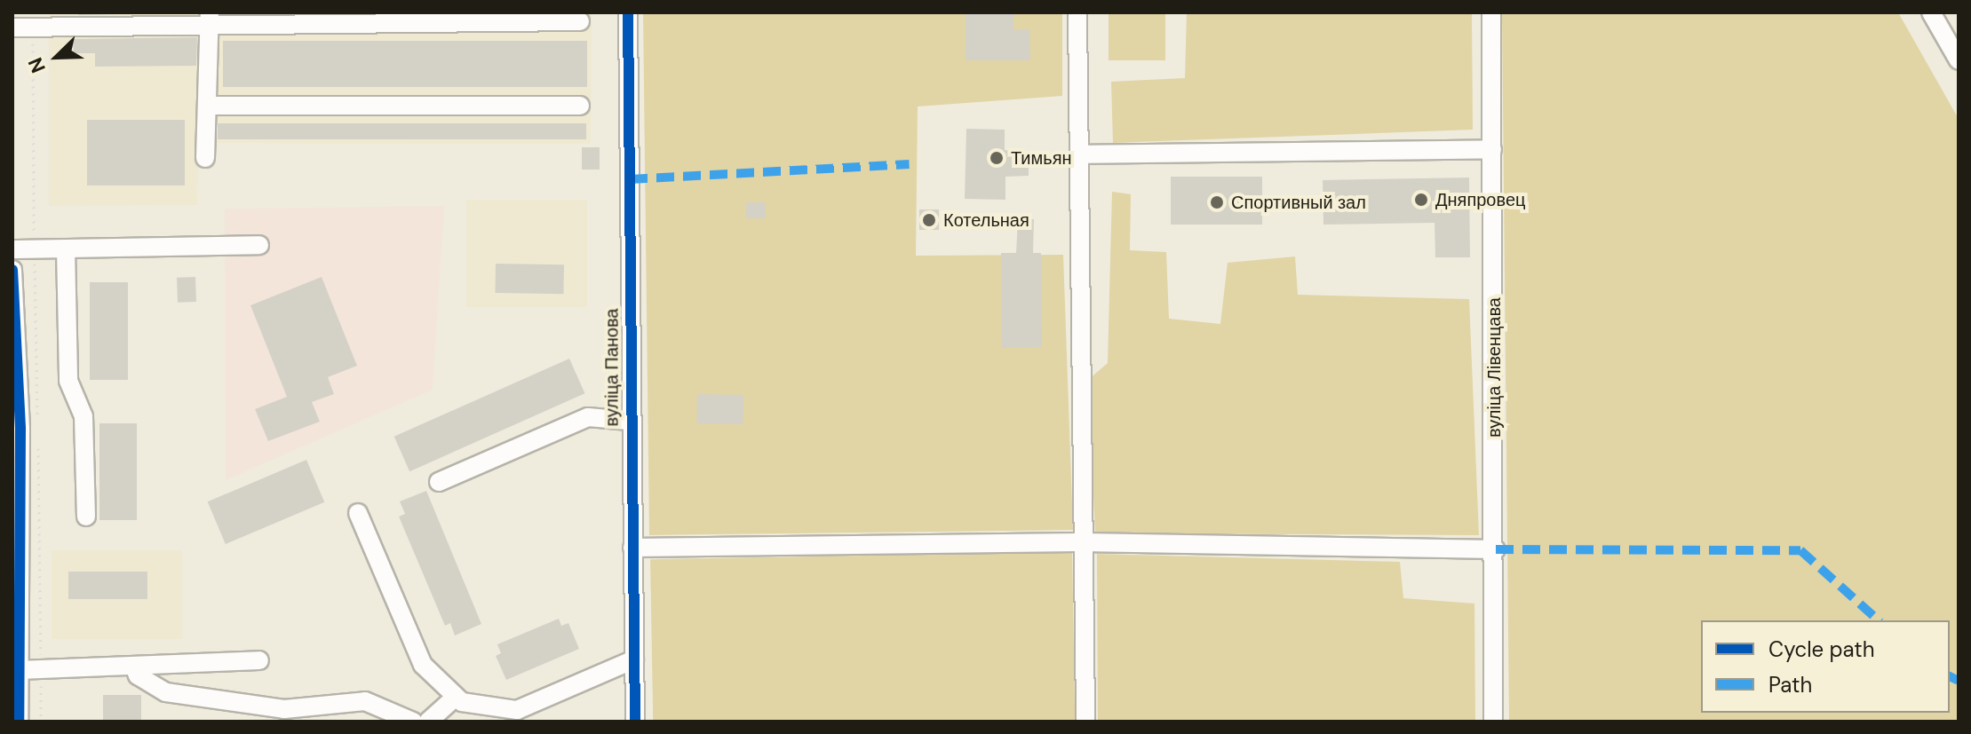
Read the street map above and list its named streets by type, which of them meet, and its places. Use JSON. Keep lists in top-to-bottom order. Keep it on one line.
{"streets":{"street":["вуліца Панова","вуліца Лівенцава"]},"places":["Тимьян","Дняпровец","Спортивный зал","Котельная"],"legend":["Cycle path","Path"],"north":"bottom left"}
